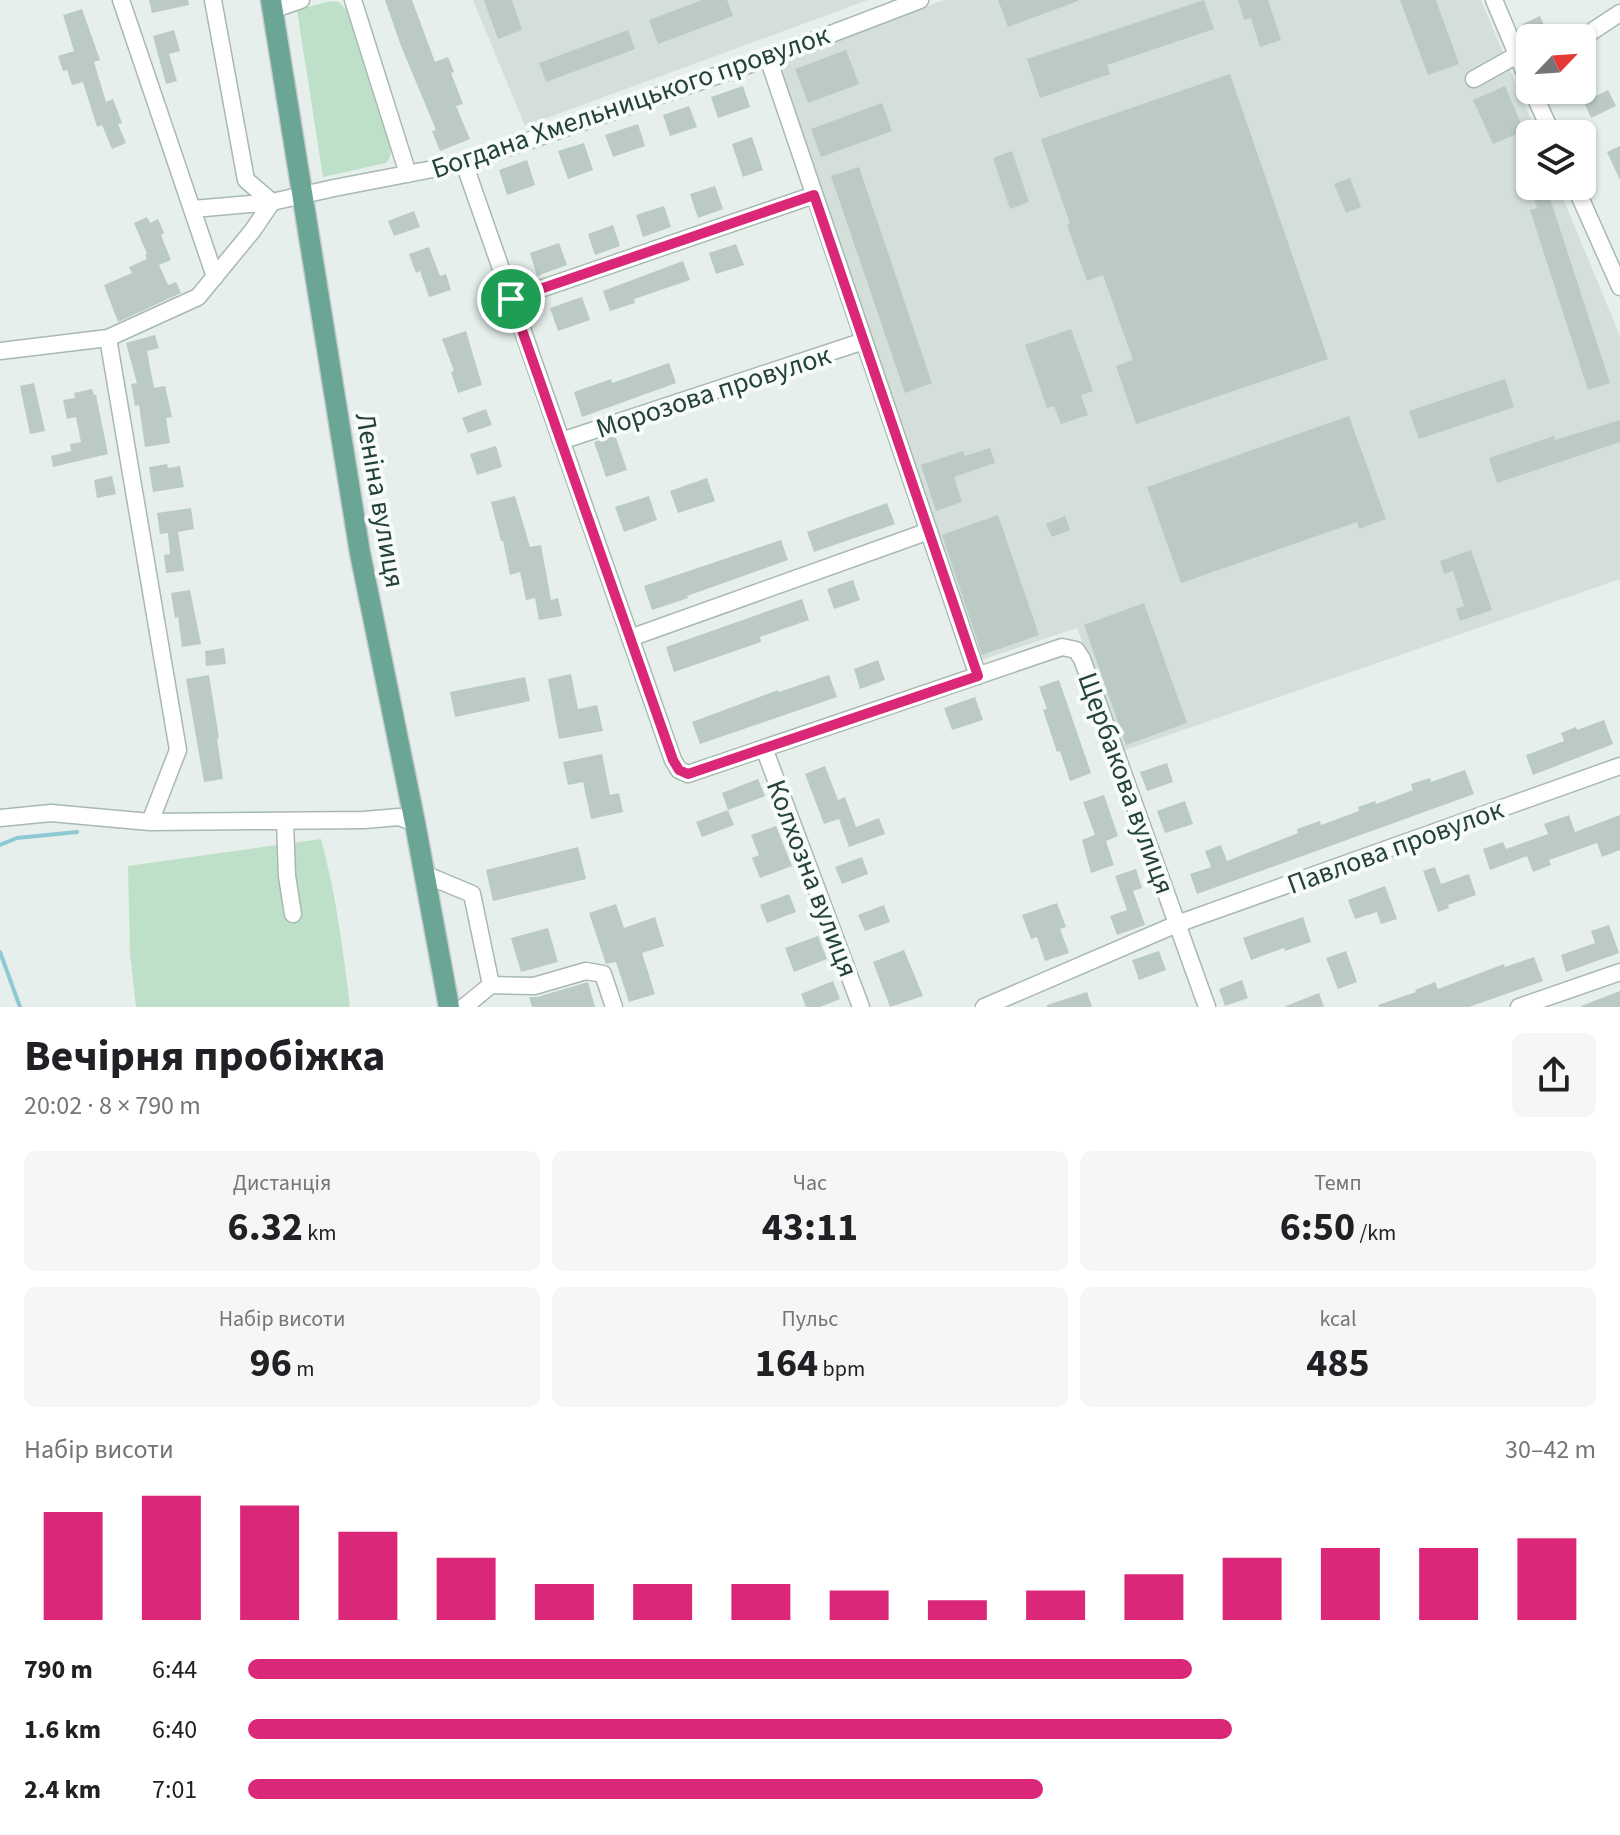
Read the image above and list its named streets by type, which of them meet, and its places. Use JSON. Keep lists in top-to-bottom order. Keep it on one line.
{"streets":{"main road":["Леніна вулиця"],"street":["Богдана Хмельницького провулок","Морозова провулок","Щербакова вулиця","Павлова провулок","Колхозна вулиця"]},"crossings":[["Богдана Хмельницького провулок","Леніна вулиця"],["Щербакова вулиця","Павлова провулок"],["Щербакова вулиця","Колхозна вулиця"]],"north":"top right","page":{"heading":["Вечірня пробіжка","20:02 · 8 × 790 m"],"stats":[["Дистанція","6.32 km"],["Час","43:11"],["Темп","6:50 /km"],["Набір висоти","96 m"],["Пульс","164 bpm"],["kcal","485"]],"chart":["Набір висоти","30–42 m"],"list":[{"name":"790 m","note":"6:44"},{"name":"1.6 km","note":"6:40"},{"name":"2.4 km","note":"7:01"}]}}
